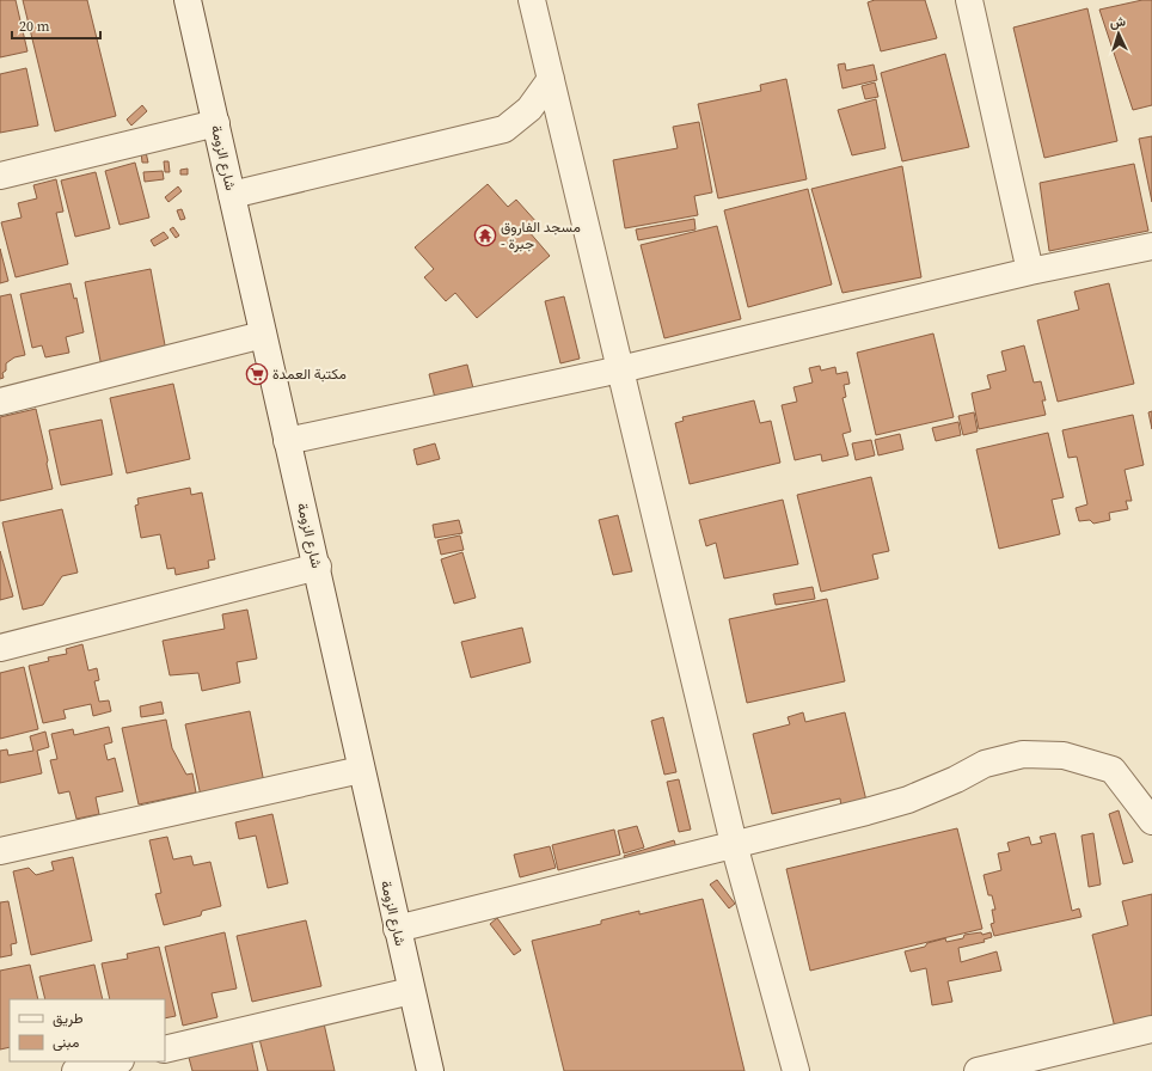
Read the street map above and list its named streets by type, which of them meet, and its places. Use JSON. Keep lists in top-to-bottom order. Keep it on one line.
{"streets":{"street":["شارع الزومة"]},"places":{"temple":["مسجد الفاروق - جبرة"],"supermarket":["مكتبة العمدة"]},"legend":["طريق","مبنى"],"scale_bar":"20 m","north":"top"}
